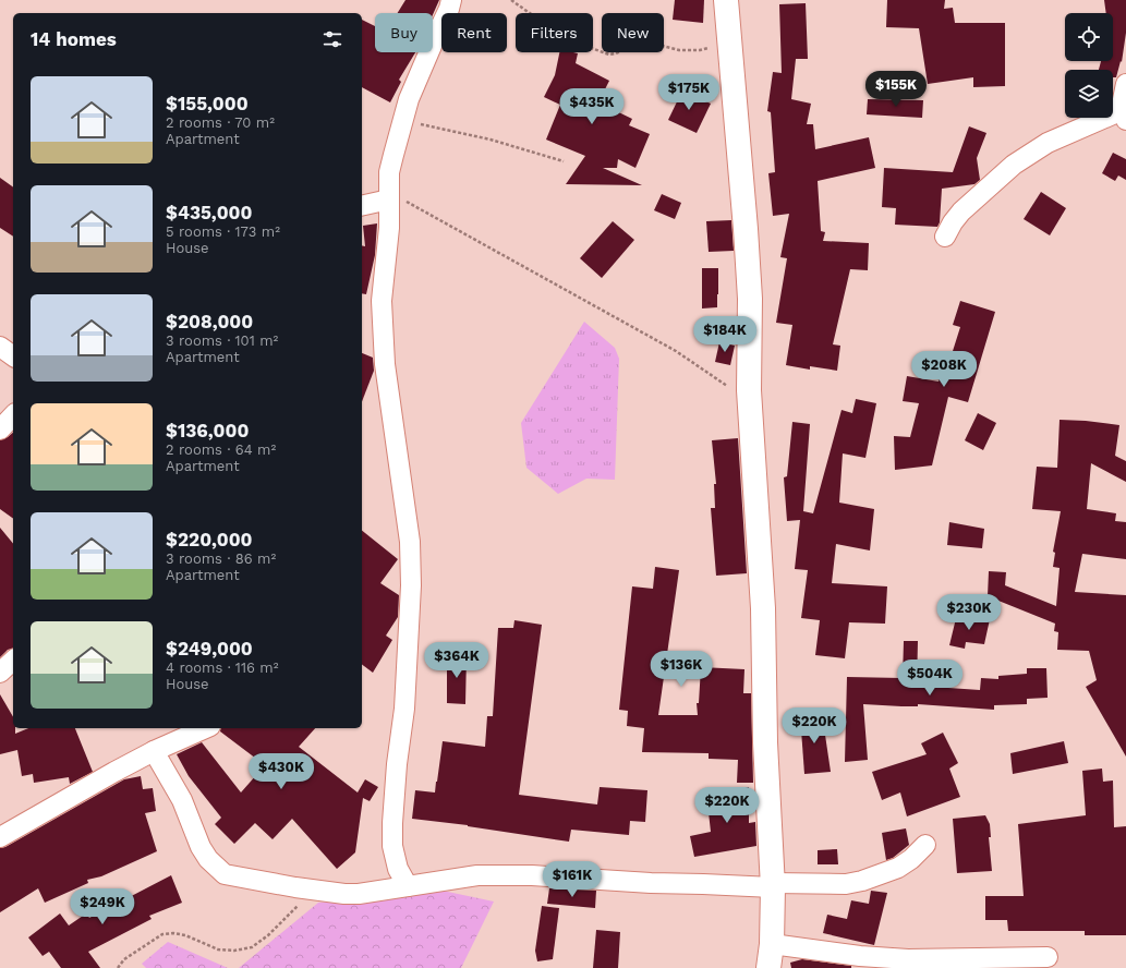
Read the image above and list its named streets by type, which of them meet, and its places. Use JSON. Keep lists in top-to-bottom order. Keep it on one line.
{"page":{"chip":["Buy","Rent","Filters","New"],"heading":"14 homes","list":[{"name":"$155,000","note":"2 rooms · 70 m² · Apartment"},{"name":"$435,000","note":"5 rooms · 173 m² · House"},{"name":"$208,000","note":"3 rooms · 101 m² · Apartment"},{"name":"$136,000","note":"2 rooms · 64 m² · Apartment"},{"name":"$220,000","note":"3 rooms · 86 m² · Apartment"},{"name":"$249,000","note":"4 rooms · 116 m² · House"}],"price":["$155K","$175K","$435K","$184K","$208K","$230K","$364K","$136K","$504K","$220K","$430K","$220K","$161K","$249K"]}}
